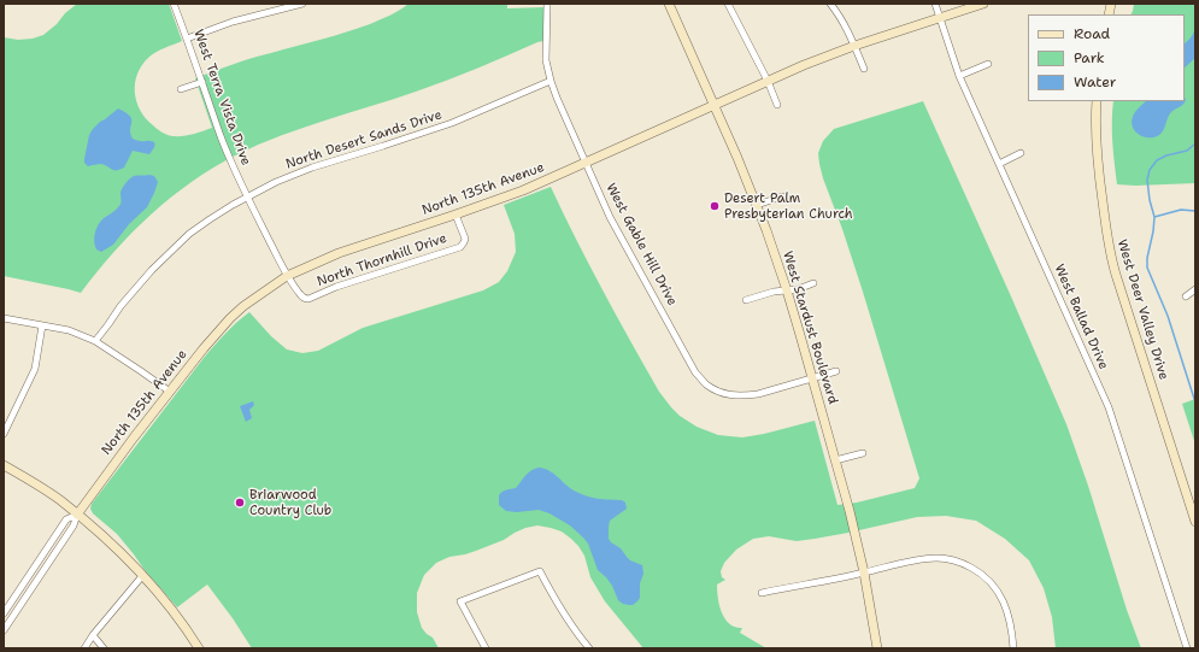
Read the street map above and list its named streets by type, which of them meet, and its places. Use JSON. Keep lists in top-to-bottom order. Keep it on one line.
{"streets":{"street":["West Terra Vista Drive","North Desert Sands Drive","North 135th Avenue","West Gable Hill Drive","North Thornhill Drive","West Deer Valley Drive","West Ballad Drive","West Stardust Boulevard"]},"crossings":[["West Terra Vista Drive","North Desert Sands Drive"],["West Terra Vista Drive","North 135th Avenue"],["West Terra Vista Drive","North Thornhill Drive"],["North Desert Sands Drive","West Gable Hill Drive"],["North 135th Avenue","West Gable Hill Drive"],["North 135th Avenue","North Thornhill Drive"],["North 135th Avenue","West Ballad Drive"],["North 135th Avenue","West Stardust Boulevard"],["West Gable Hill Drive","West Stardust Boulevard"]],"places":["Desert Palm Presbyterian Church","Briarwood Country Club"],"legend":["Road","Park","Water"]}
